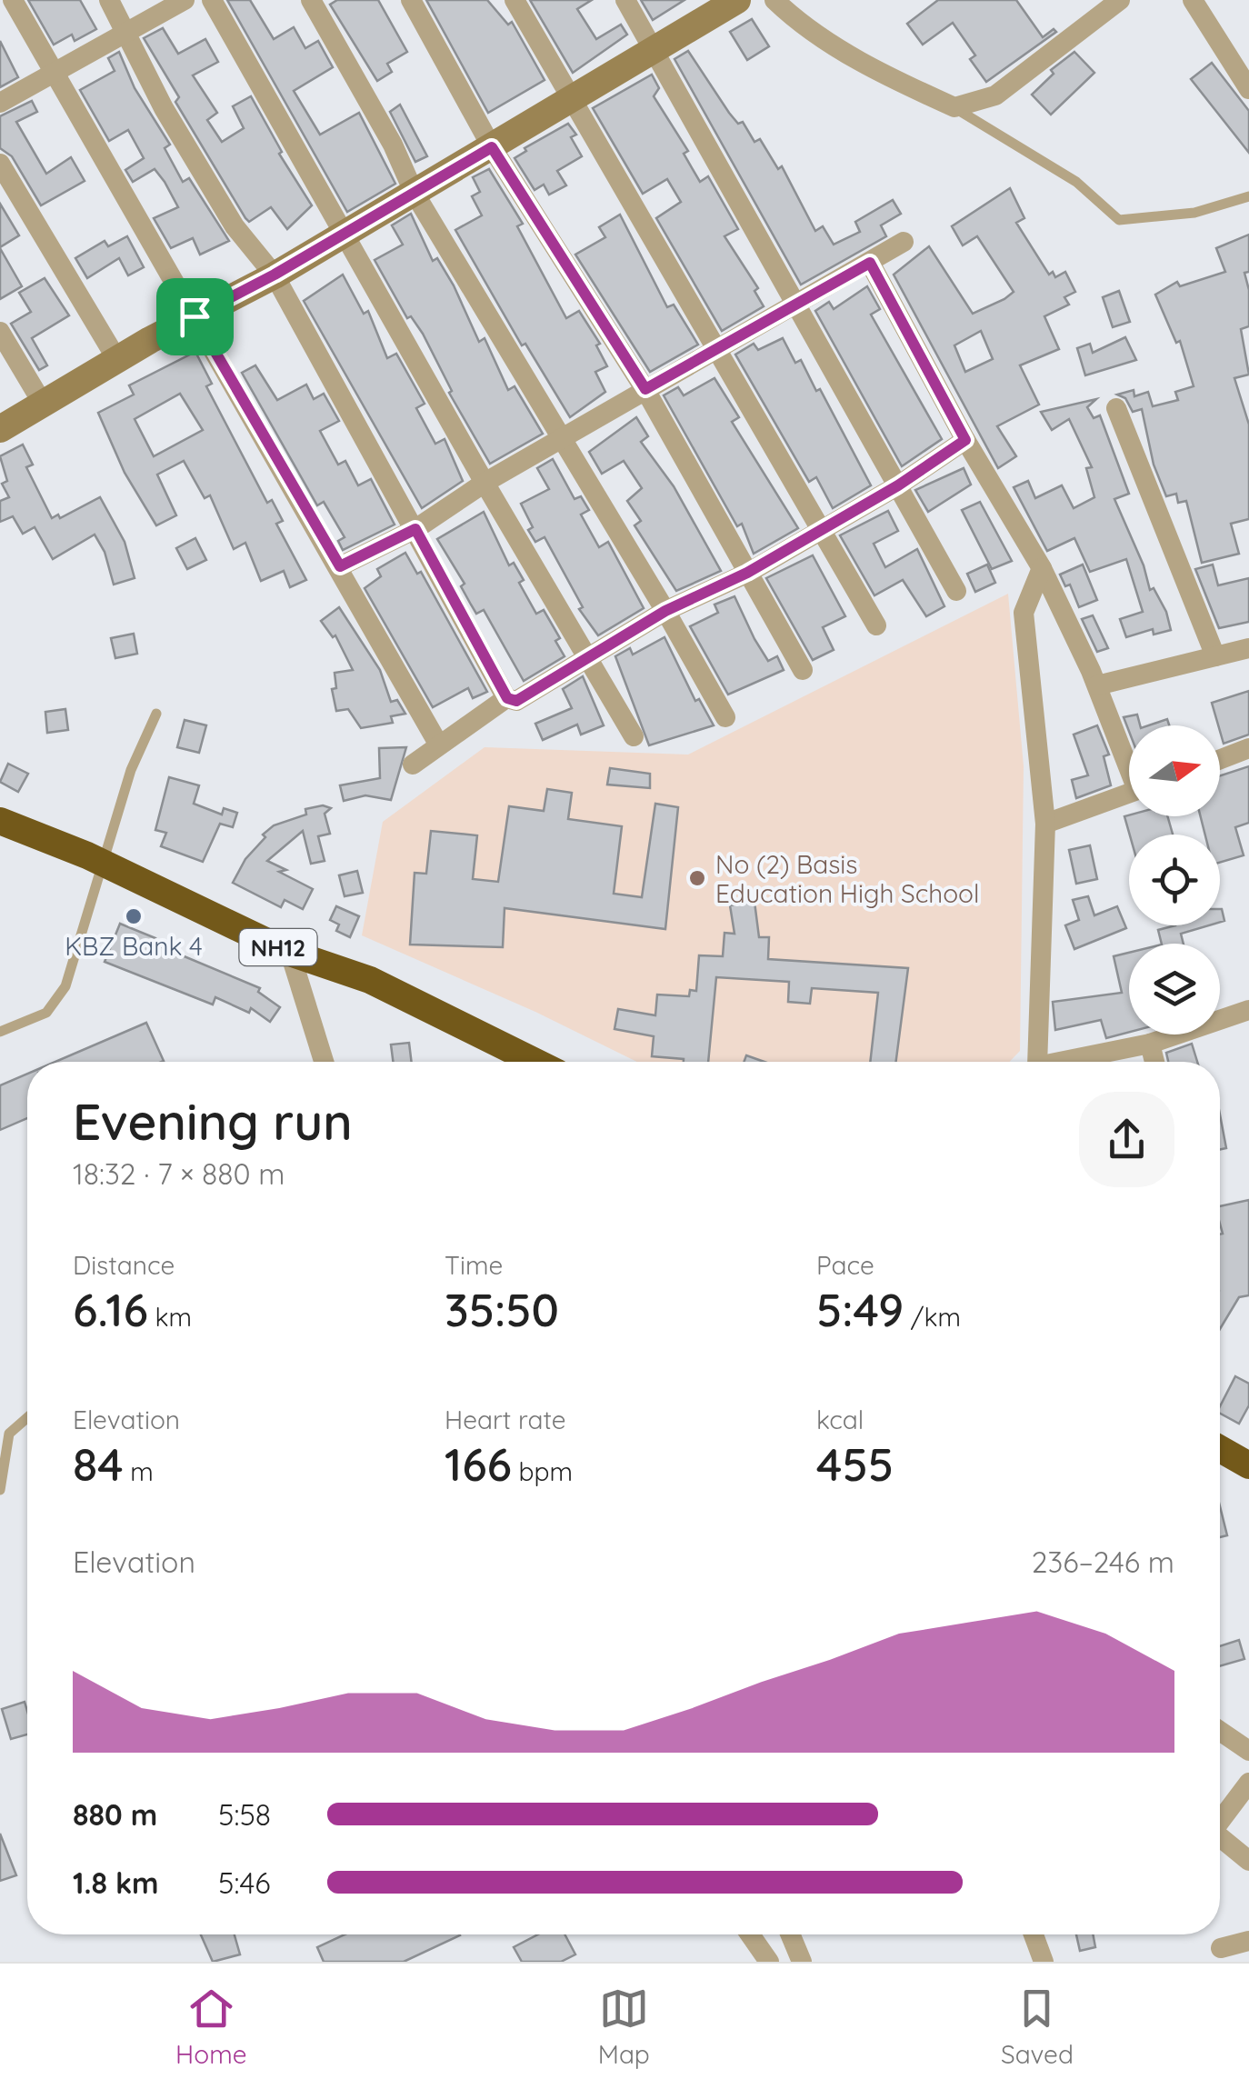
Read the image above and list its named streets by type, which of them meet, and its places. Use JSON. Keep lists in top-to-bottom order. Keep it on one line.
{"streets":{"highway":["NH12"]},"places":["No (2) Basis Education High School","KBZ Bank 4"],"north":"right","page":{"heading":["Evening run","18:32 · 7 × 880 m"],"stats":[["Distance","6.16 km"],["Time","35:50"],["Pace","5:49 /km"],["Elevation","84 m"],["Heart rate","166 bpm"],["kcal","455"]],"chart":["Elevation","236–246 m"],"list":[{"name":"880 m","note":"5:58"},{"name":"1.8 km","note":"5:46"}],"tabs":["Home","Map","Saved"]}}
